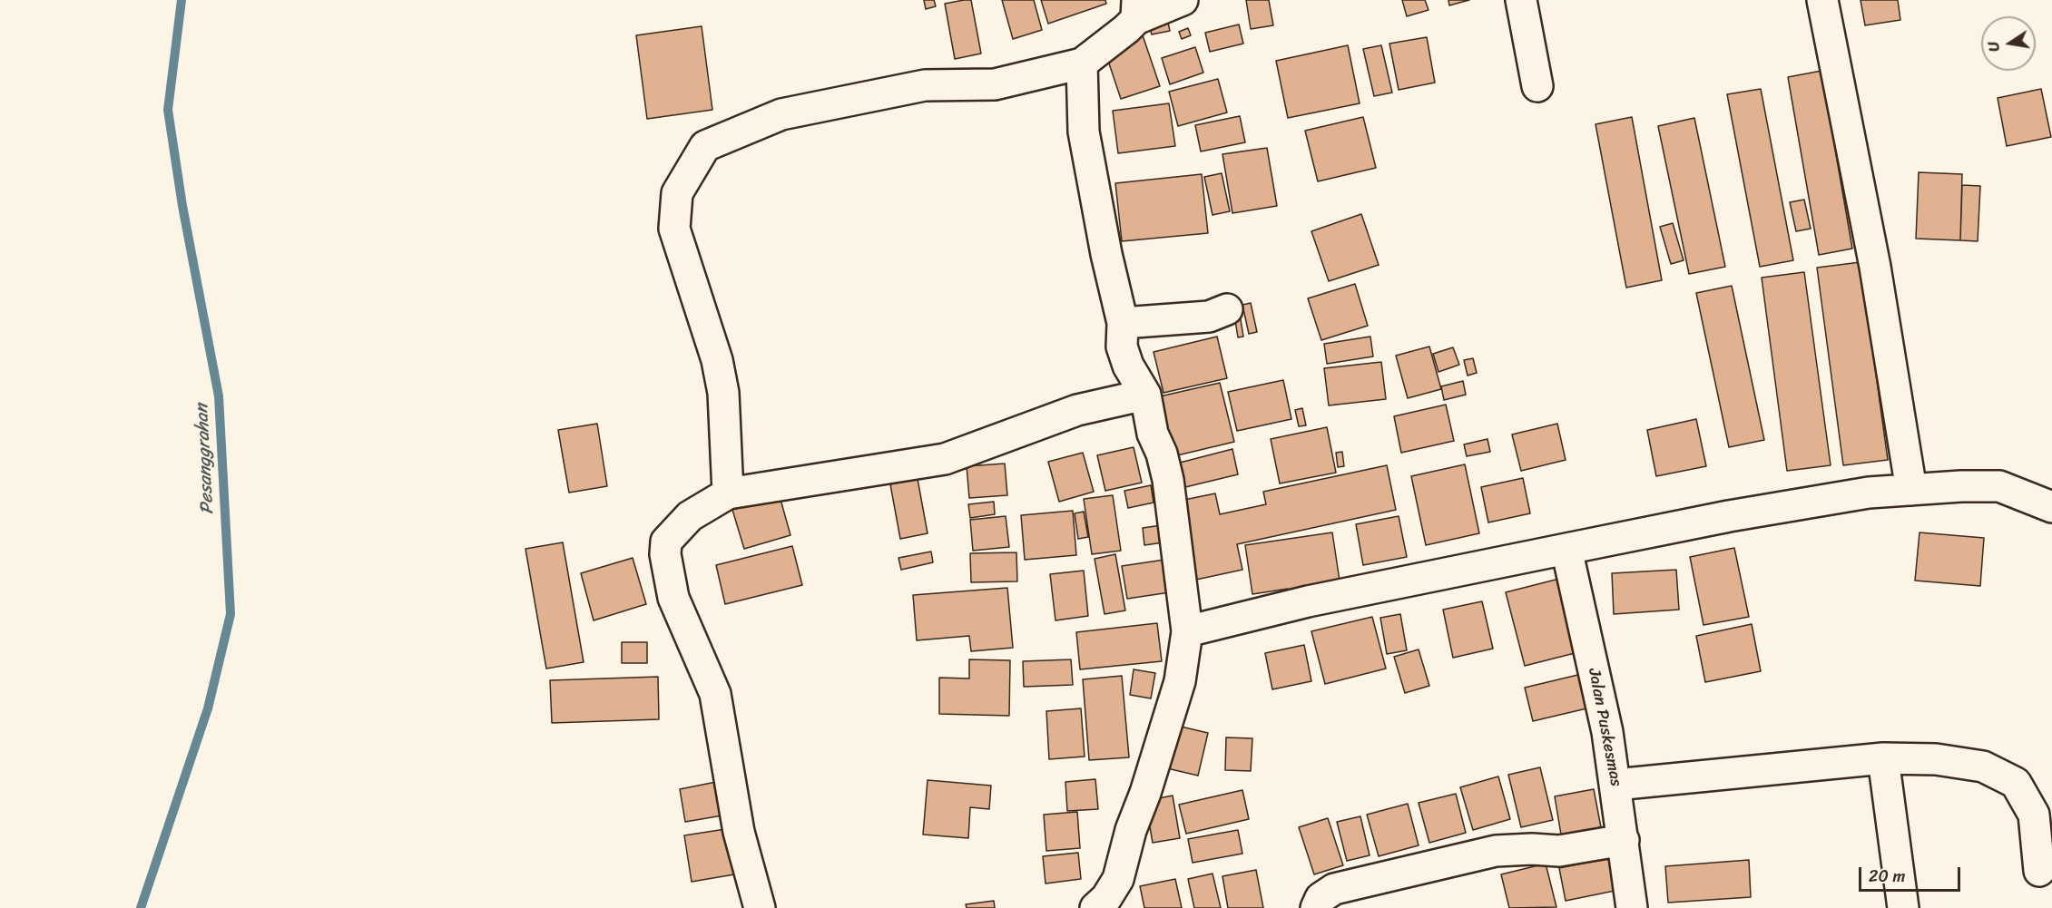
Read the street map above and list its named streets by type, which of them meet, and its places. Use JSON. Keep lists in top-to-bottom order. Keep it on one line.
{"streets":{"street":["Jalan Puskesmas"]},"water":["Pesanggrahan"],"scale_bar":"20 m","north":"left"}
